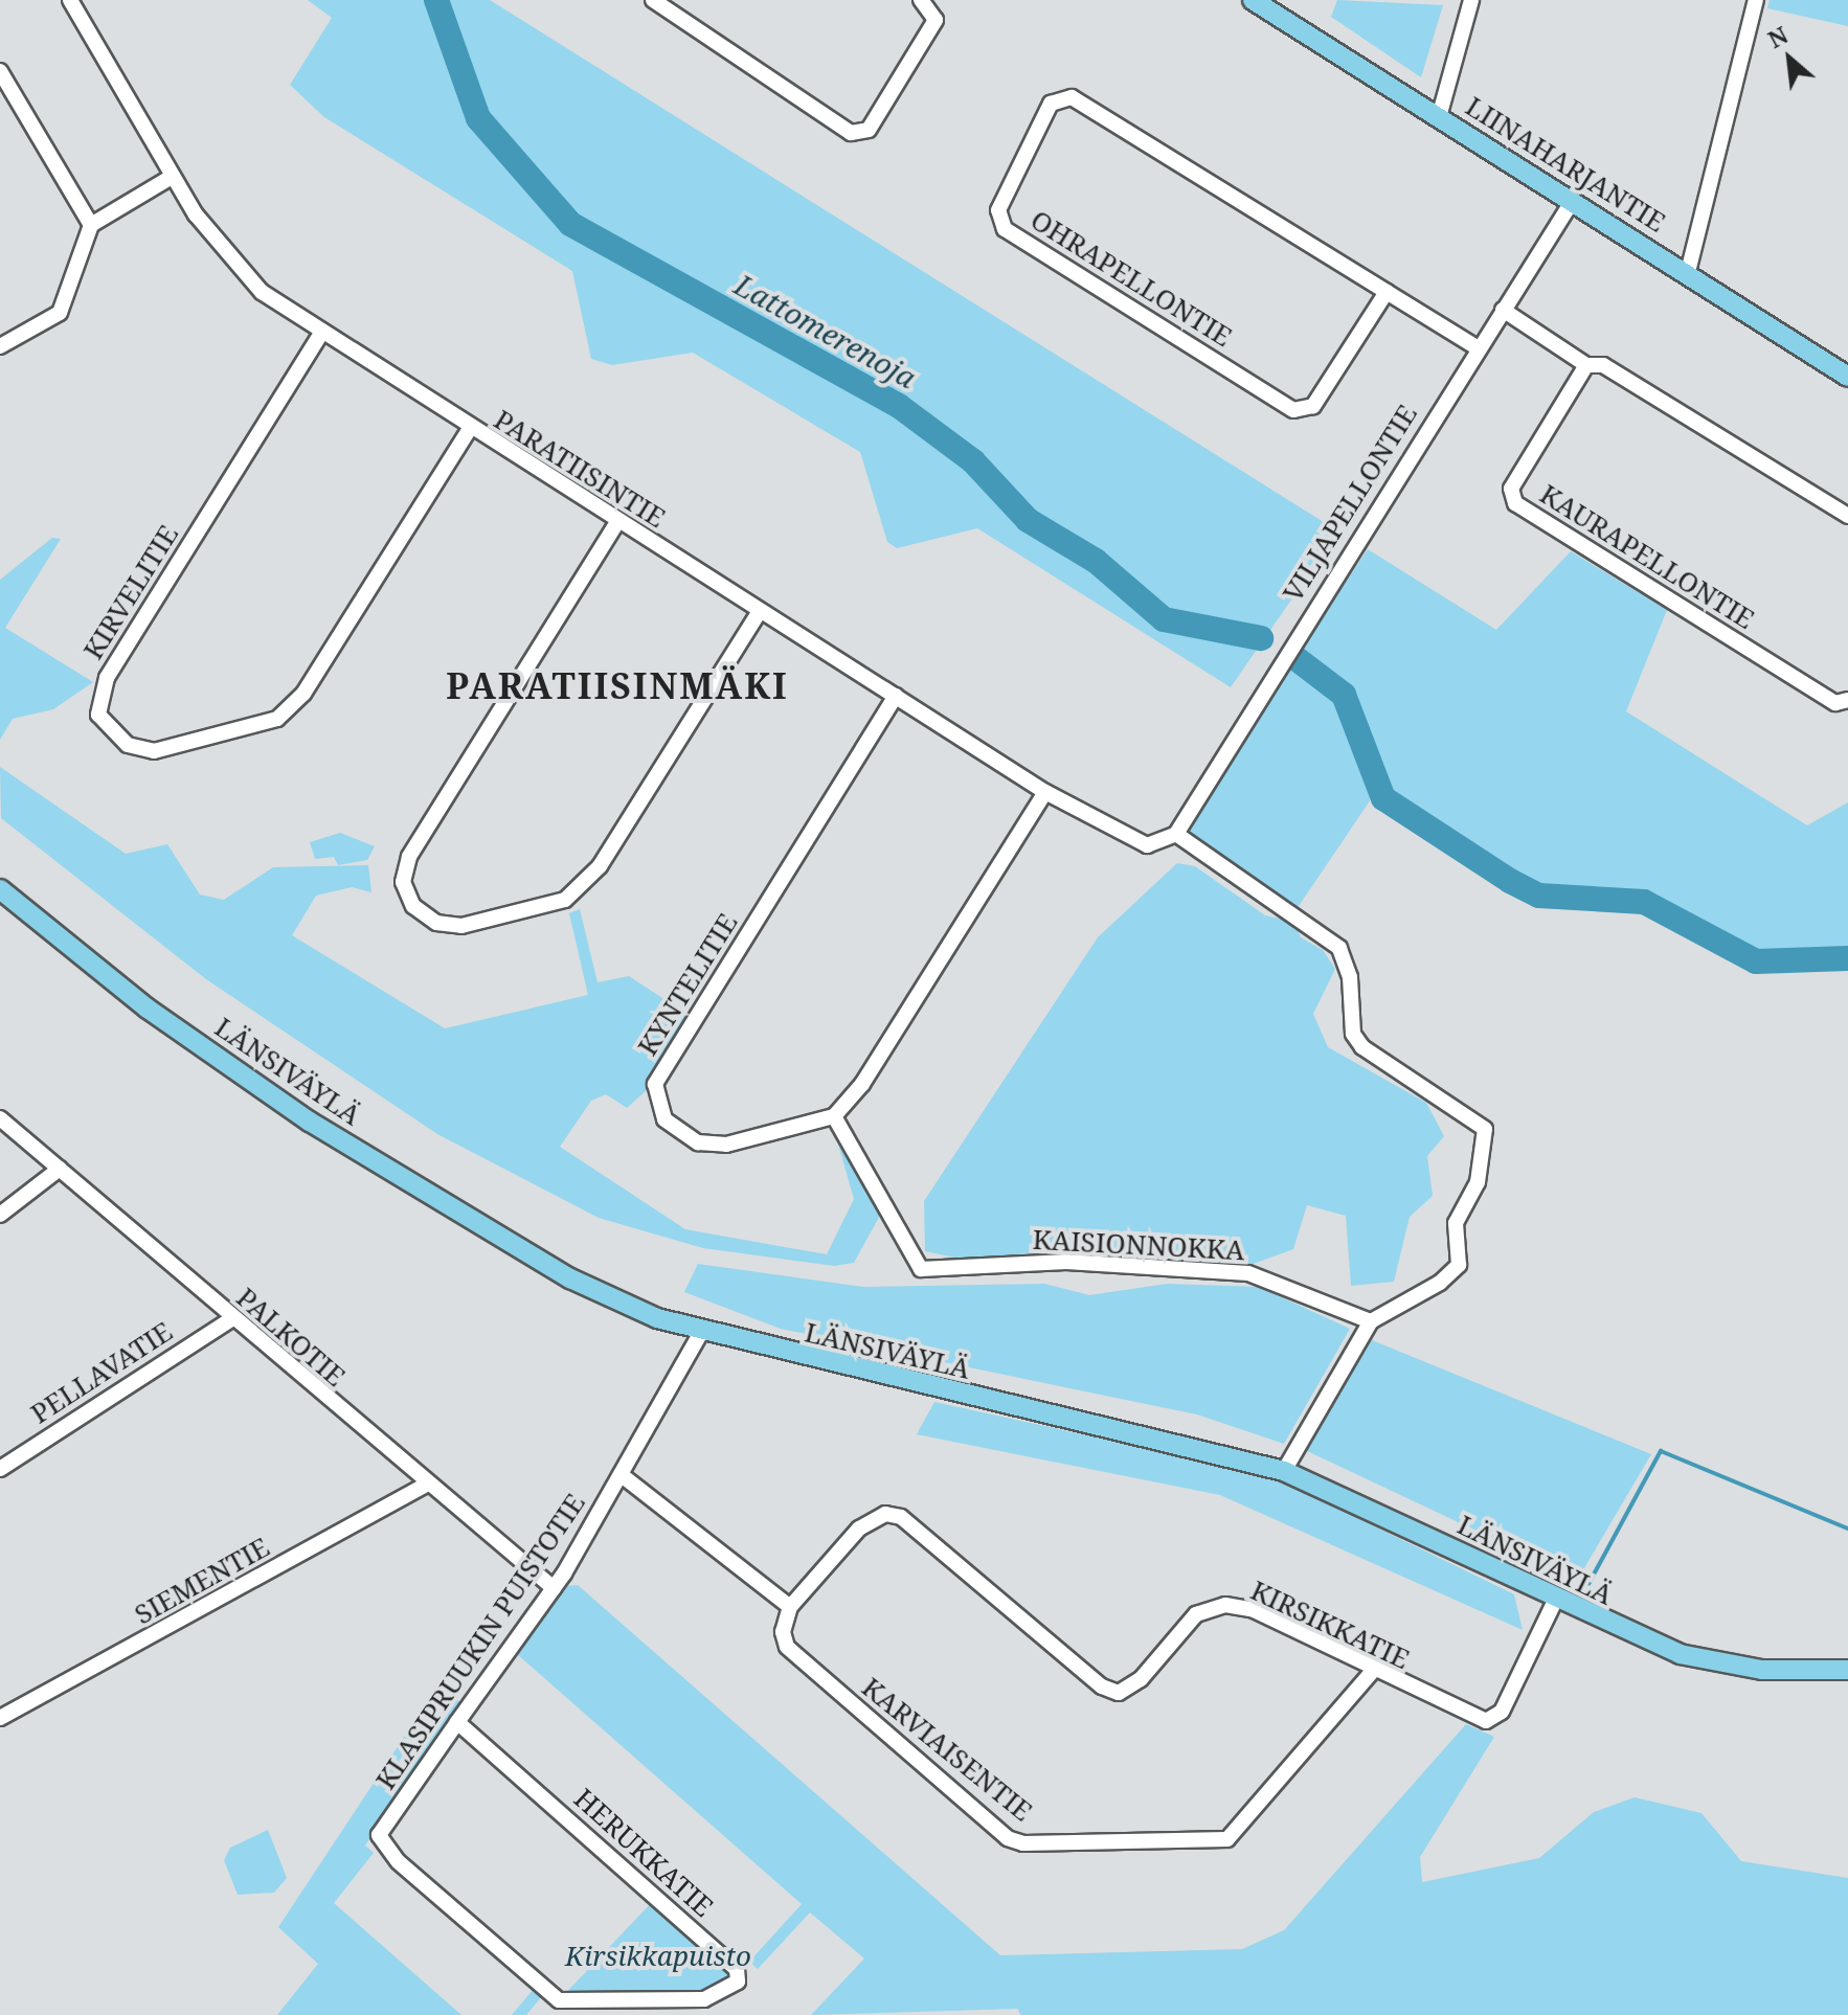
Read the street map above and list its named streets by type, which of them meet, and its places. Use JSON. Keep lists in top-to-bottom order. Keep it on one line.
{"streets":{"main road":["LIINAHARJANTIE","LÄNSIVÄYLÄ"],"street":["OHRAPELLONTIE","PARATIISINTIE","VILJAPELLONTIE","KAURAPELLONTIE","KIRVELITIE","KYNTELITIE","KAISIONNOKKA","PALKOTIE","PELLAVATIE","SIEMENTIE","KIRSIKKATIE","KLASIPRUUKIN PUISTOTIE","KARVIAISENTIE","HERUKKATIE"]},"crossings":[["LIINAHARJANTIE","VILJAPELLONTIE"],["OHRAPELLONTIE","VILJAPELLONTIE"],["PARATIISINTIE","VILJAPELLONTIE"],["PARATIISINTIE","KIRVELITIE"],["PARATIISINTIE","KYNTELITIE"],["KYNTELITIE","KAISIONNOKKA"],["LÄNSIVÄYLÄ","KIRSIKKATIE"],["LÄNSIVÄYLÄ","KLASIPRUUKIN PUISTOTIE"],["PALKOTIE","PELLAVATIE"],["PALKOTIE","SIEMENTIE"],["PALKOTIE","KLASIPRUUKIN PUISTOTIE"],["KIRSIKKATIE","KARVIAISENTIE"],["KLASIPRUUKIN PUISTOTIE","HERUKKATIE"]],"districts":["PARATIISINMÄKI"],"water":["Lattomerenoja"],"parks":["Kirsikkapuisto"],"north":"top left"}
